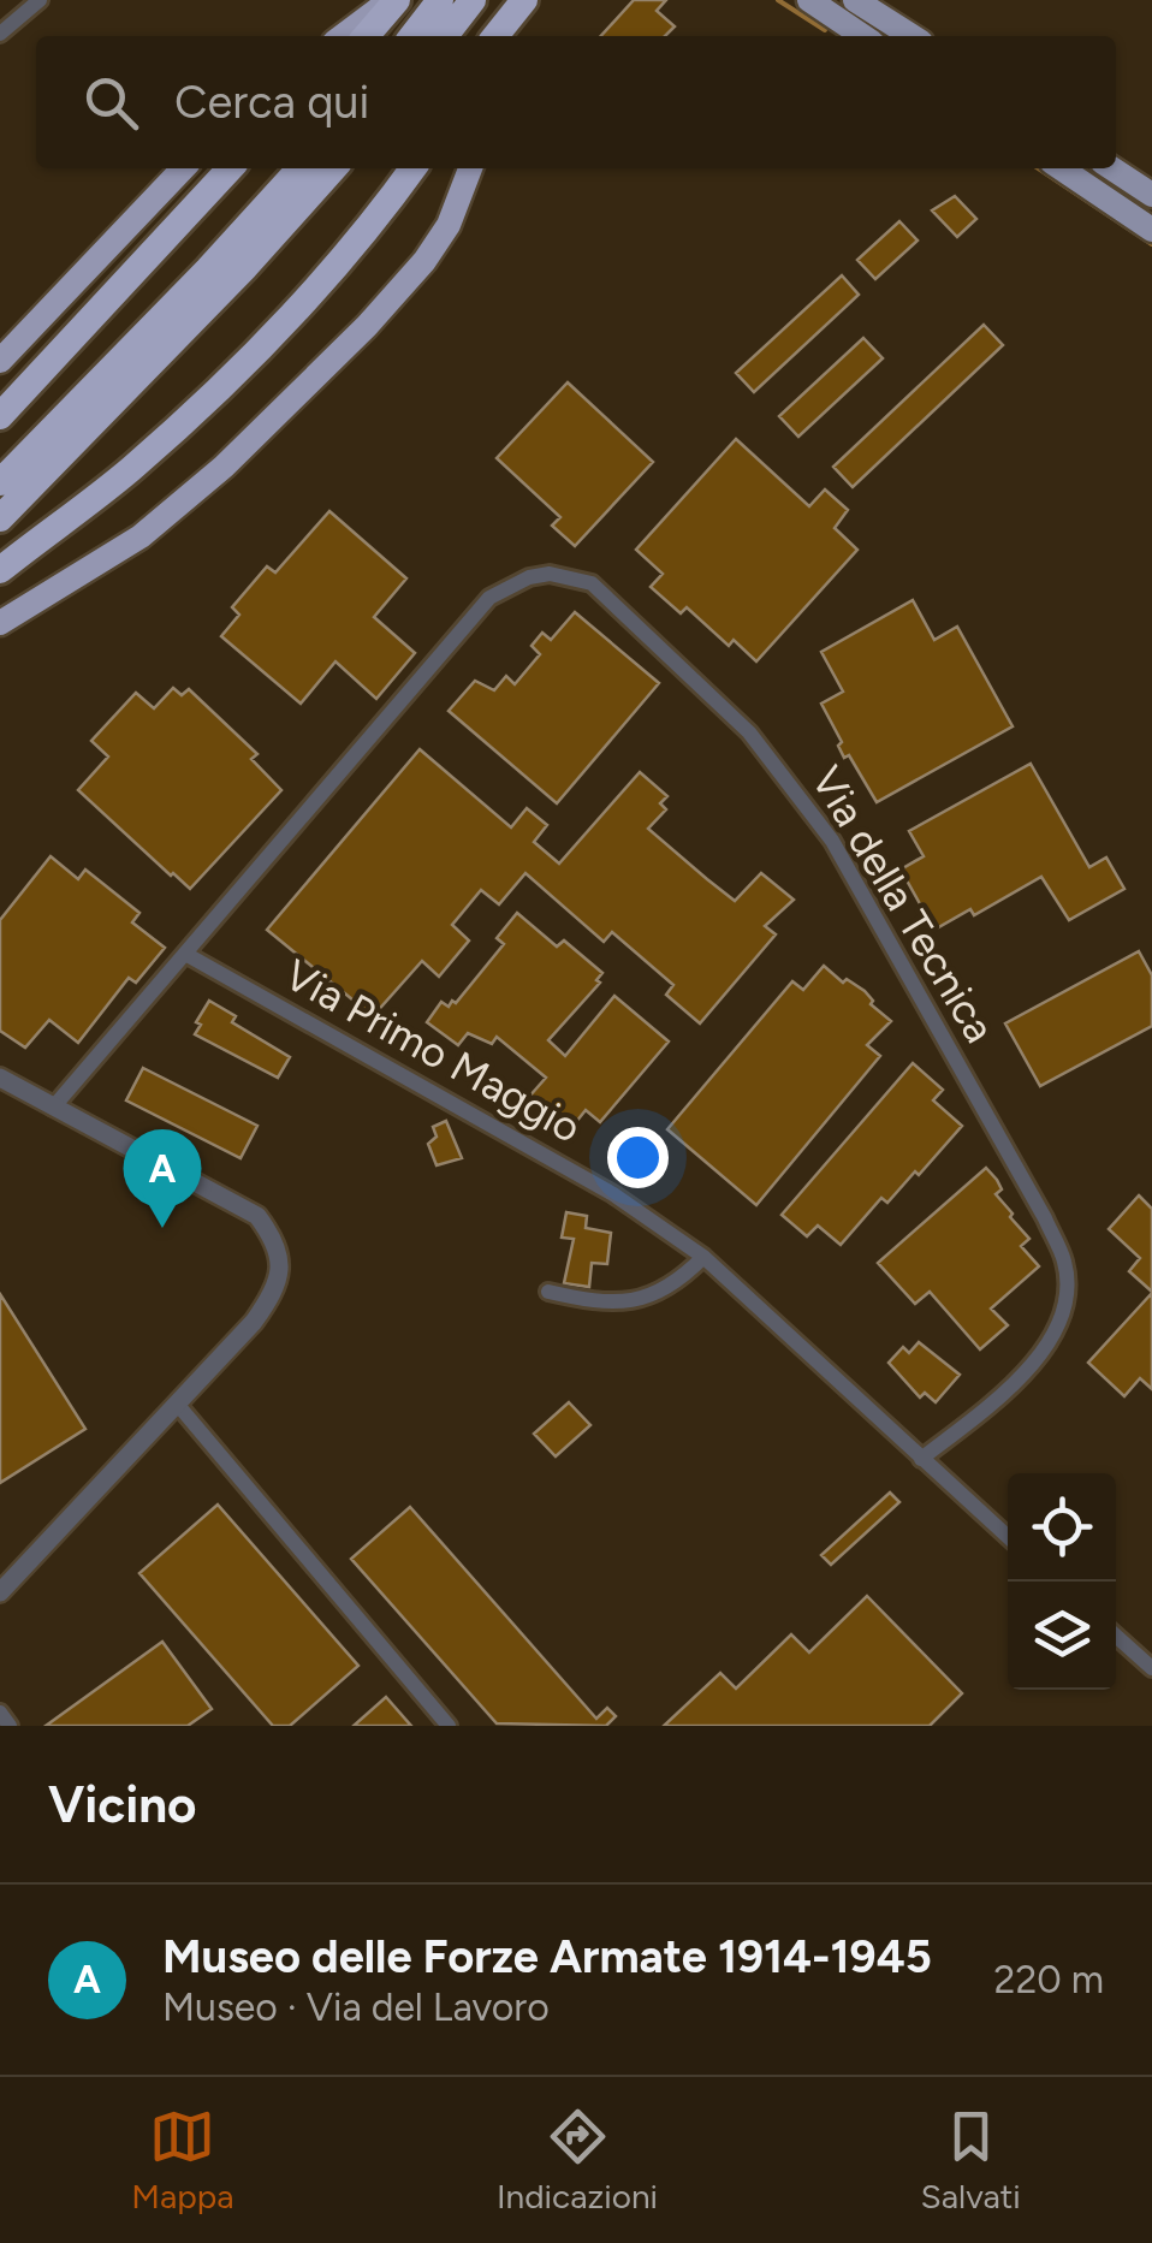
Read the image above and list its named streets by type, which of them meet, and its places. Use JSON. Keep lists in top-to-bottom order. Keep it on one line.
{"streets":{"street":["Via della Tecnica","Via Primo Maggio"]},"crossings":[["Via della Tecnica","Via Primo Maggio"]],"page":{"search":"Cerca qui","pins":"A","heading":"Vicino","list":[{"mark":"A","name":"Museo delle Forze Armate 1914-1945","note":"Museo · Via del Lavoro","value":"220 m"}],"nav":["Mappa","Indicazioni","Salvati"]}}
